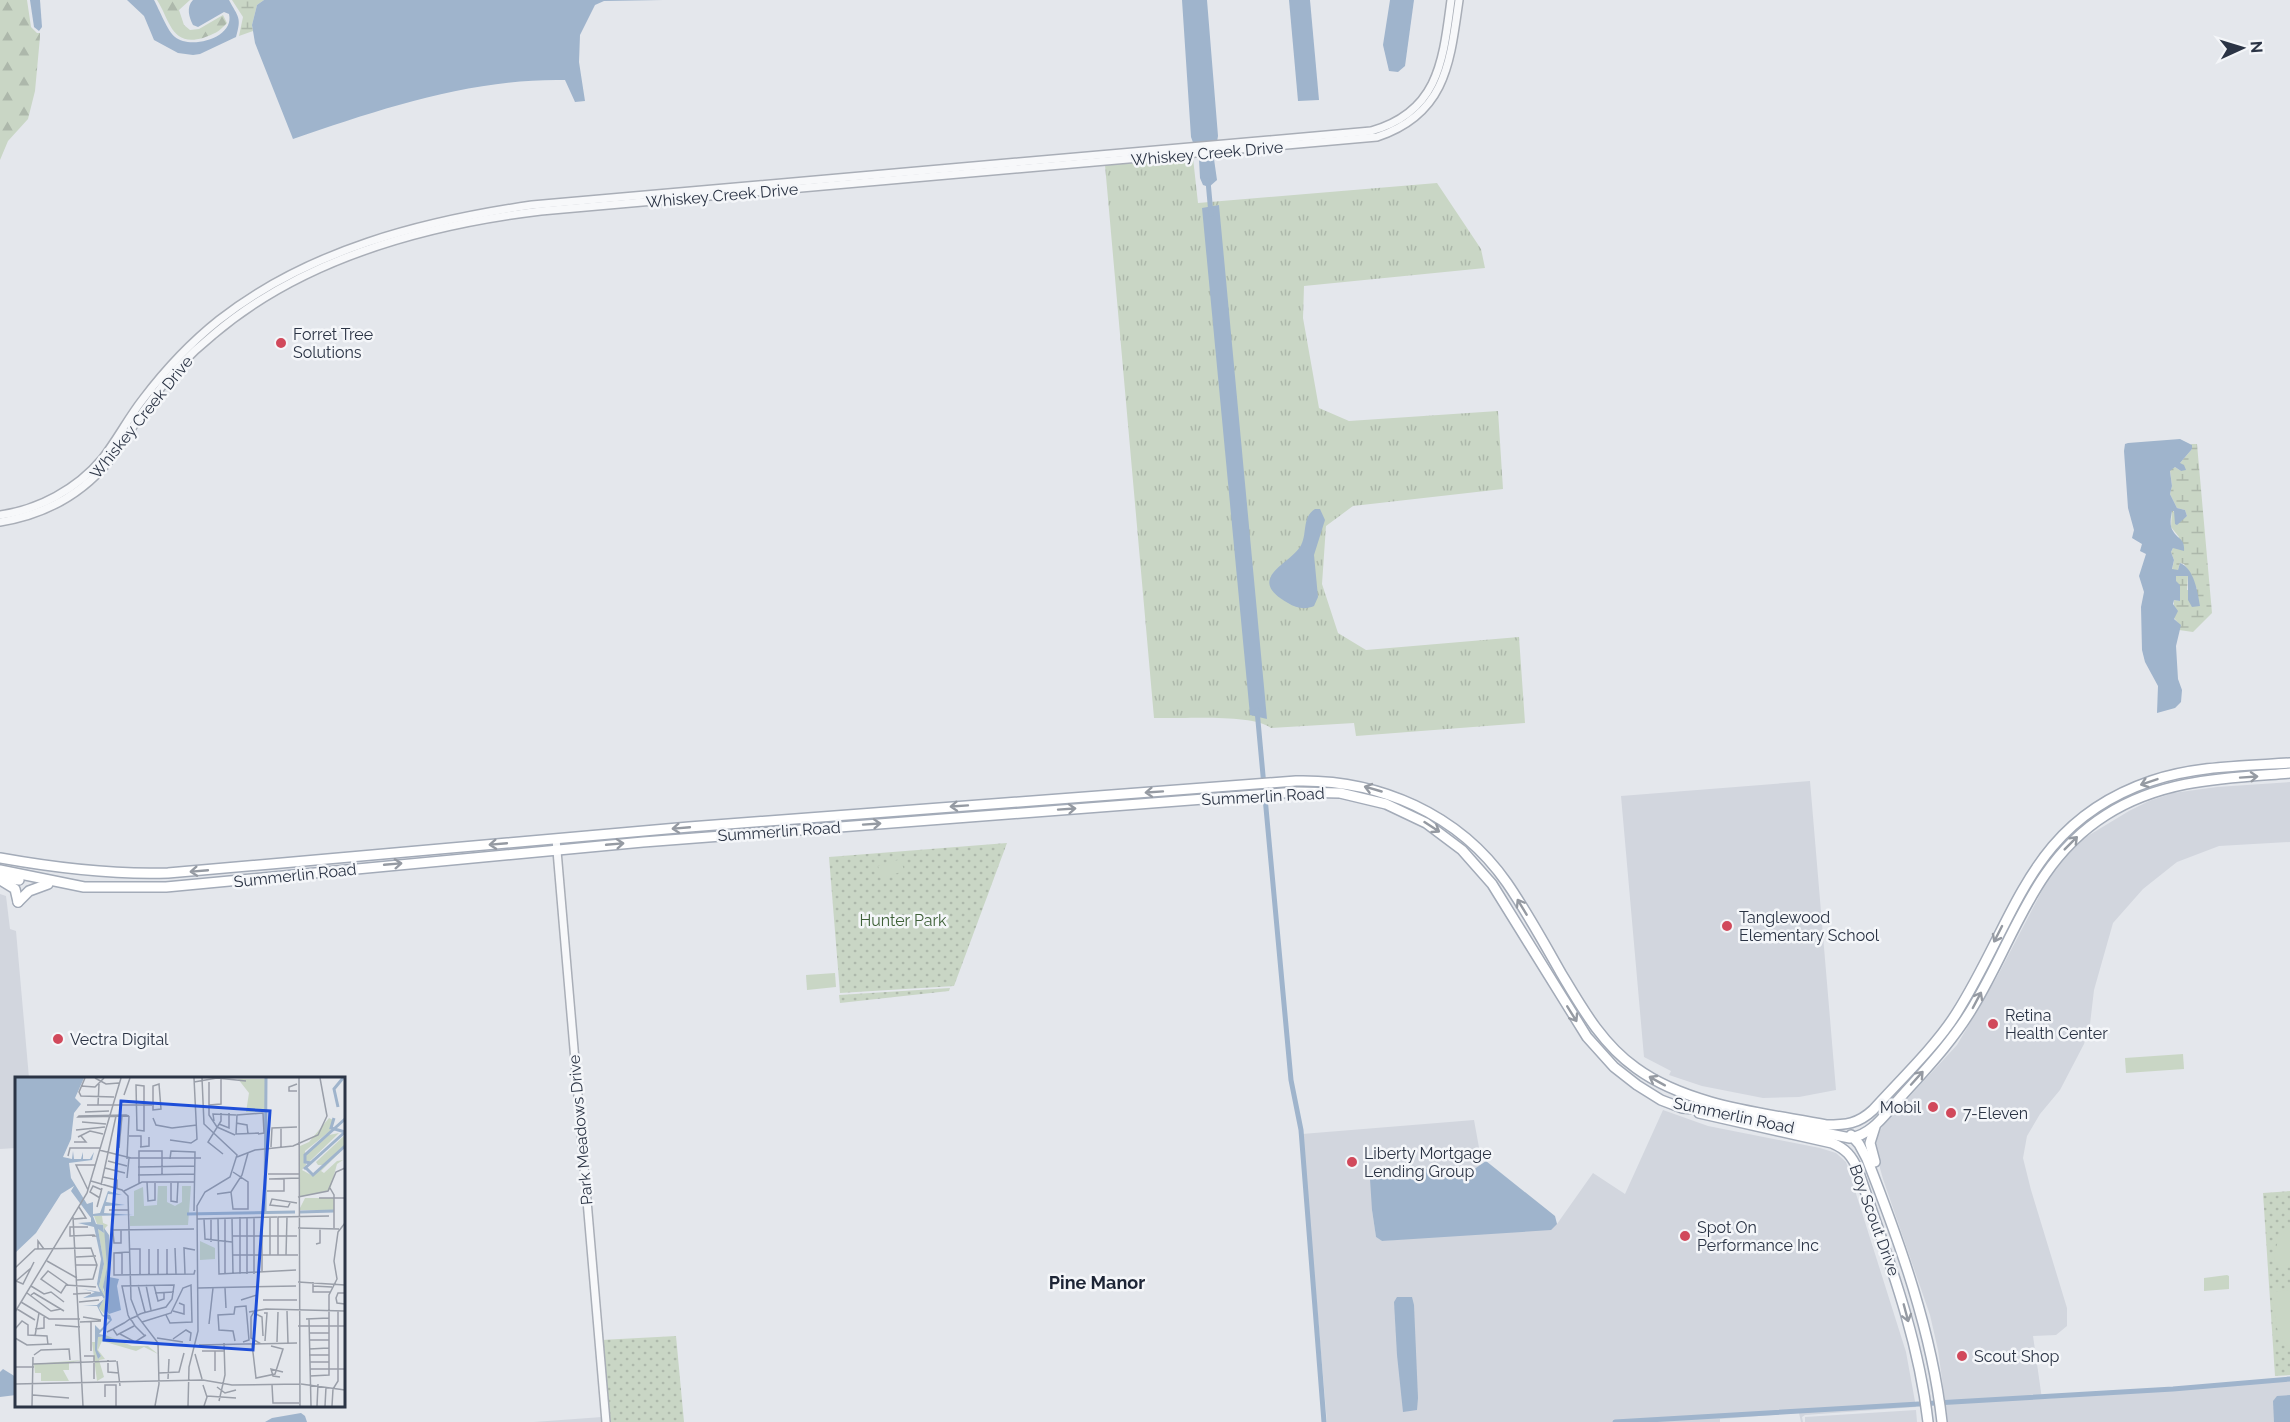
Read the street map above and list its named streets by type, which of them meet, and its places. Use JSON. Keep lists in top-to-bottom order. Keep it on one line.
{"streets":{"main road":["Summerlin Road","Boy Scout Drive"],"street":["Whiskey Creek Drive","Park Meadows Drive"]},"crossings":[["Summerlin Road","Park Meadows Drive"],["Summerlin Road","Boy Scout Drive"]],"districts":["Pine Manor"],"parks":["Hunter Park"],"places":["Forret Tree Solutions","Tanglewood Elementary School","Retina Health Center","Vectra Digital","Mobil","7-Eleven","Liberty Mortgage Lending Group","Spot On Performance Inc","Scout Shop"],"north":"right"}
